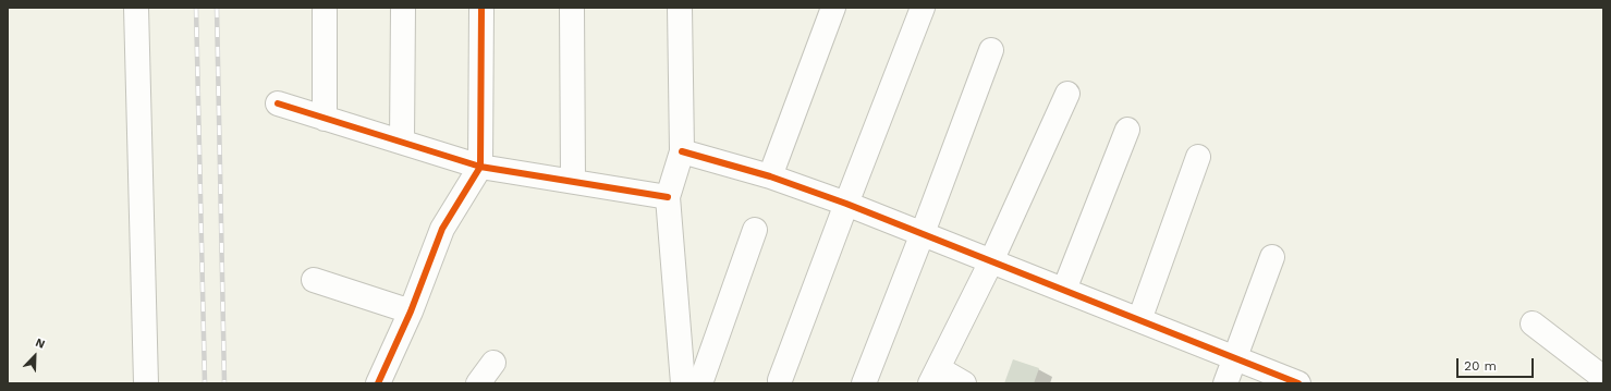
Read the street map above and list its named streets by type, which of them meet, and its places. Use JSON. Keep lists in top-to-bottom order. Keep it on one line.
{"scale_bar":"20 m","north":"top right"}
